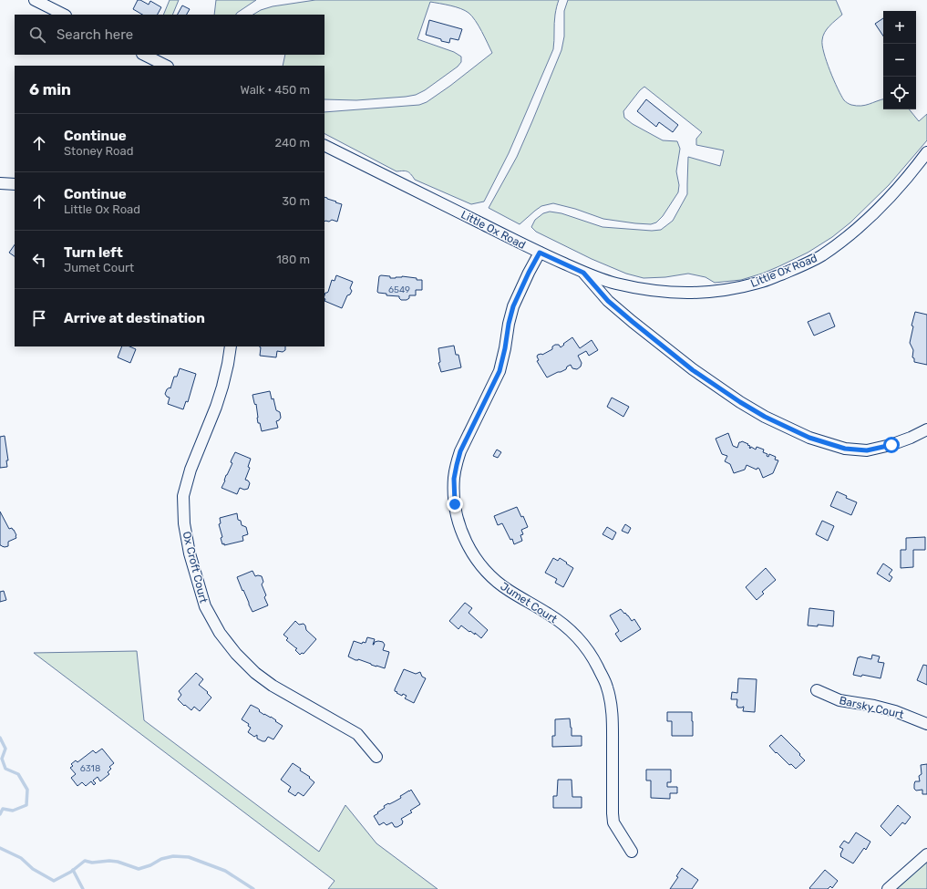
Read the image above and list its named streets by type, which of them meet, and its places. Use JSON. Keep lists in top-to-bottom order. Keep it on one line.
{"streets":{"street":["Little Ox Road","Ox Croft Court","Jumet Court","Barsky Court"]},"crossings":[["Little Ox Road","Jumet Court"]],"house_numbers":["6549","6318"],"page":{"map_buttons":["+","−"],"search":"Search here","heading":["6 min","Walk · 450 m"],"list":[["Continue","Stoney Road","240 m"],["Continue","Little Ox Road","30 m"],["Turn left","Jumet Court","180 m"],"Arrive at destination"]}}
